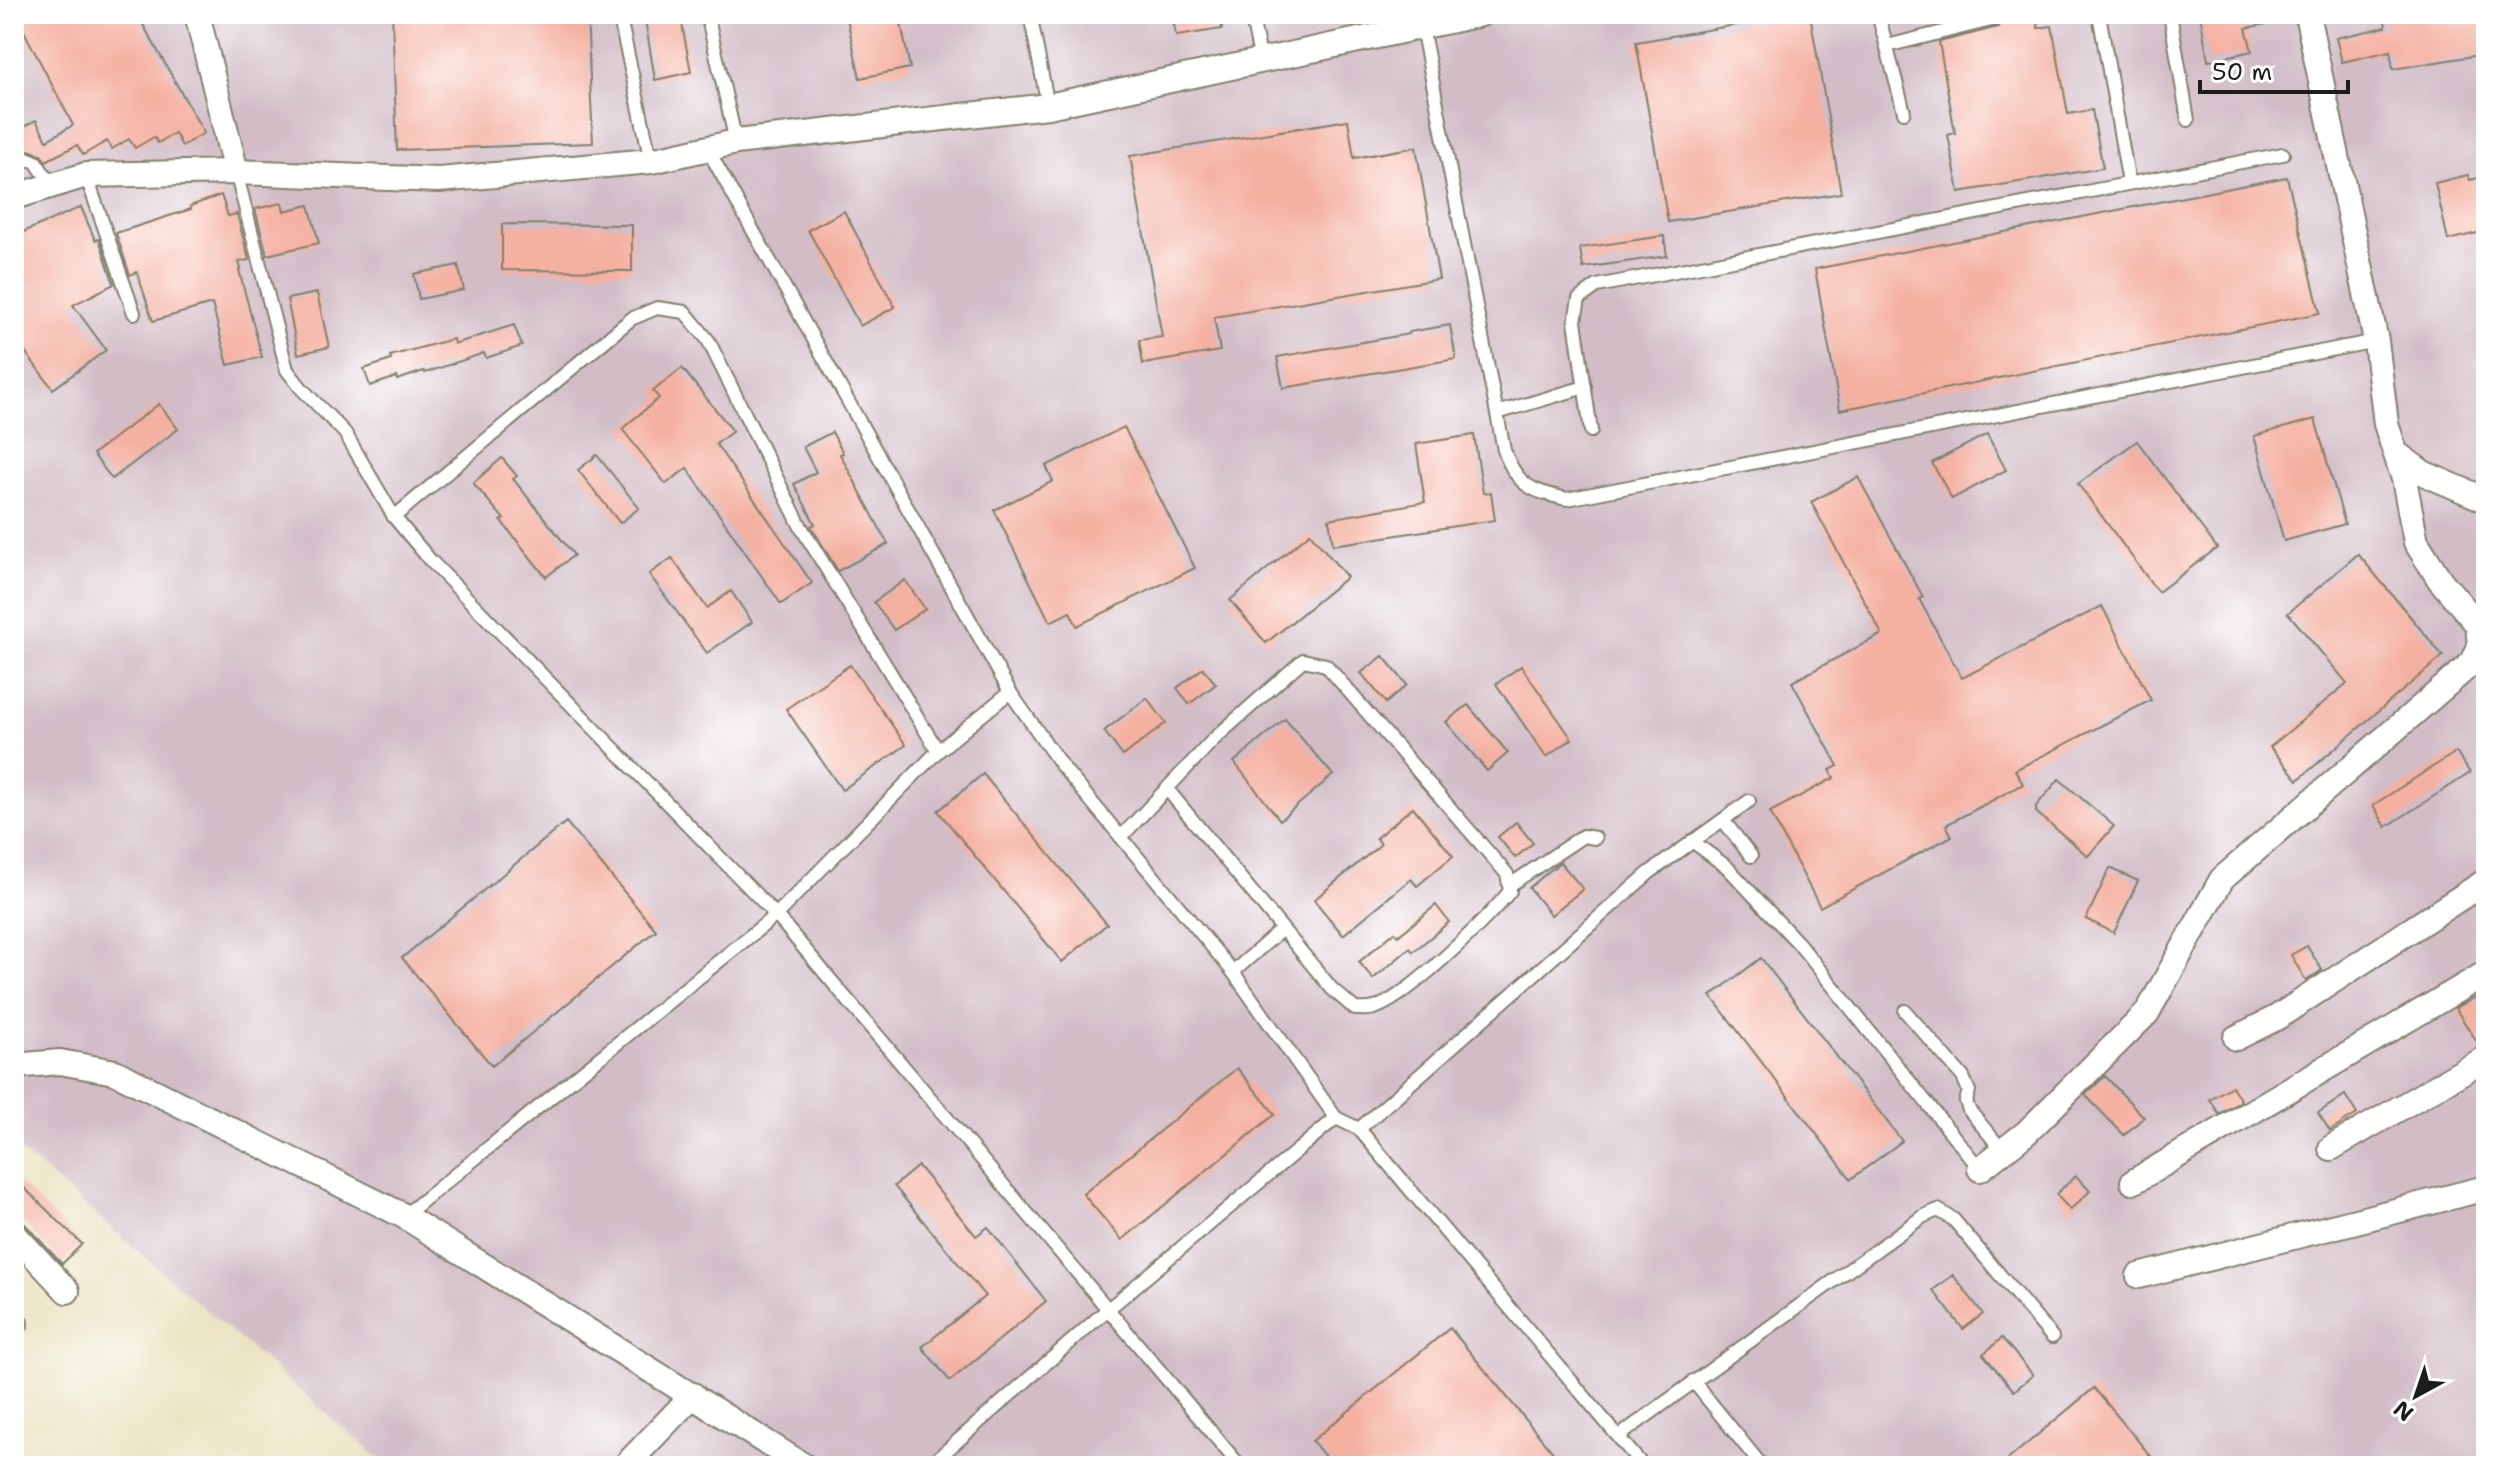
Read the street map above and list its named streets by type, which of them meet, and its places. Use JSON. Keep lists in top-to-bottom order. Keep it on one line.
{"scale_bar":"50 m","north":"bottom left"}
